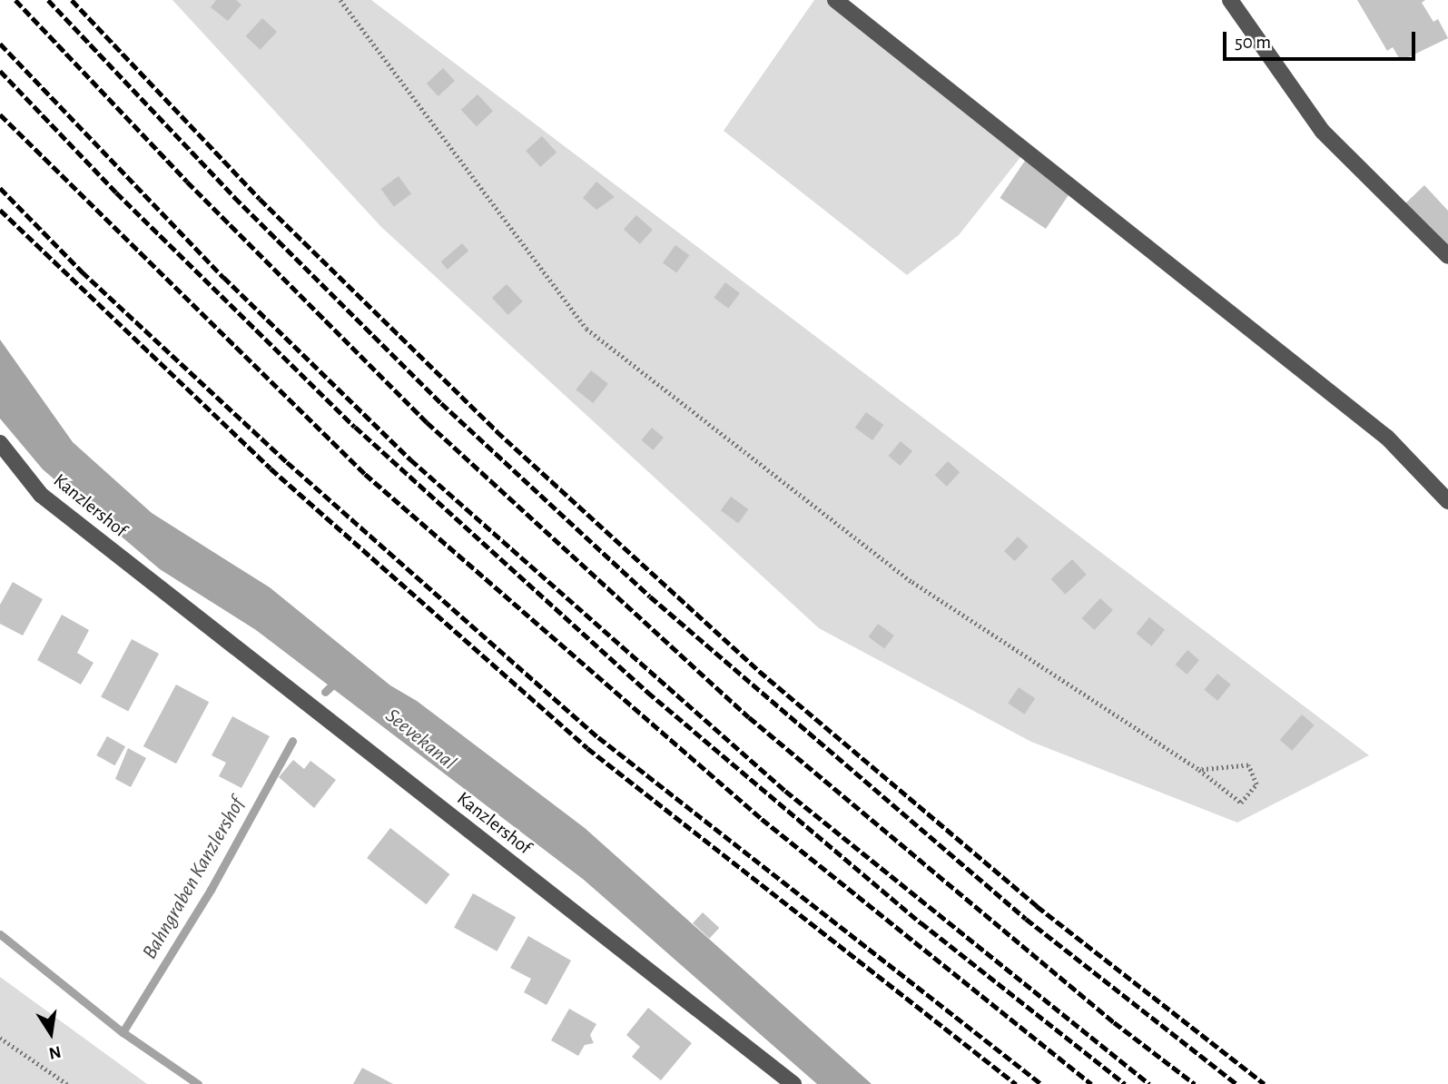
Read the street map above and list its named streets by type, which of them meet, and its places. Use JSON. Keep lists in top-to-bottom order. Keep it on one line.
{"streets":{"street":["Kanzlershof"]},"water":["Seevekanal","Bahngraben Kanzlershof"],"scale_bar":"50 m","north":"bottom"}
